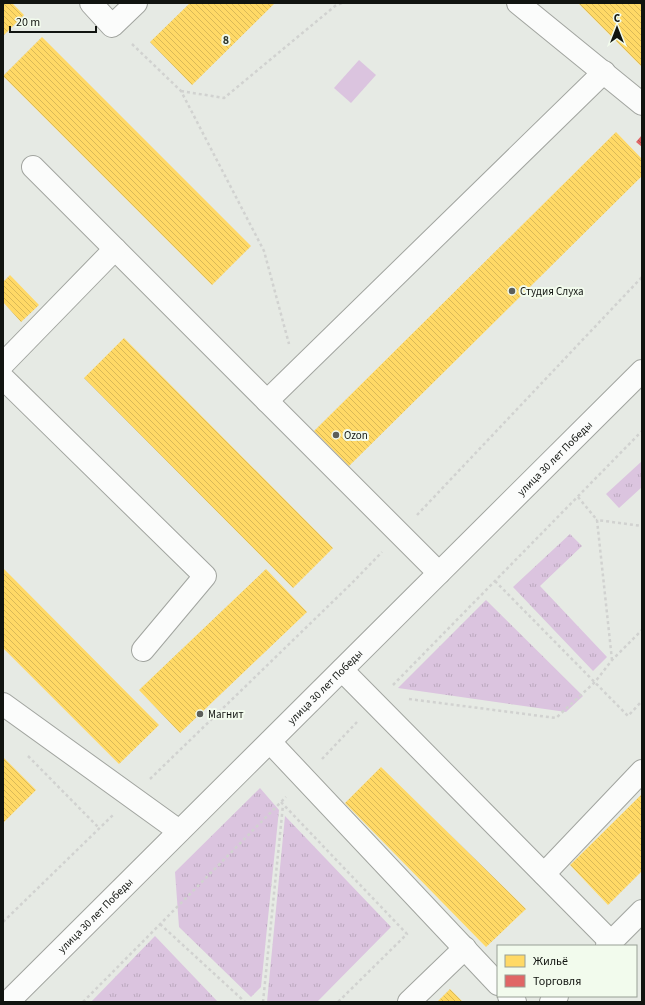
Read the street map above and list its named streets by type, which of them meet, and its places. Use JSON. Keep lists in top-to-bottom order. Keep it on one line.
{"streets":{"street":["улица 30 лет Победы"]},"districts":["8"],"places":["Студия Слуха","Ozon","Магнит"],"legend":["Жильё","Торговля"],"scale_bar":"20 m","north":"top"}
